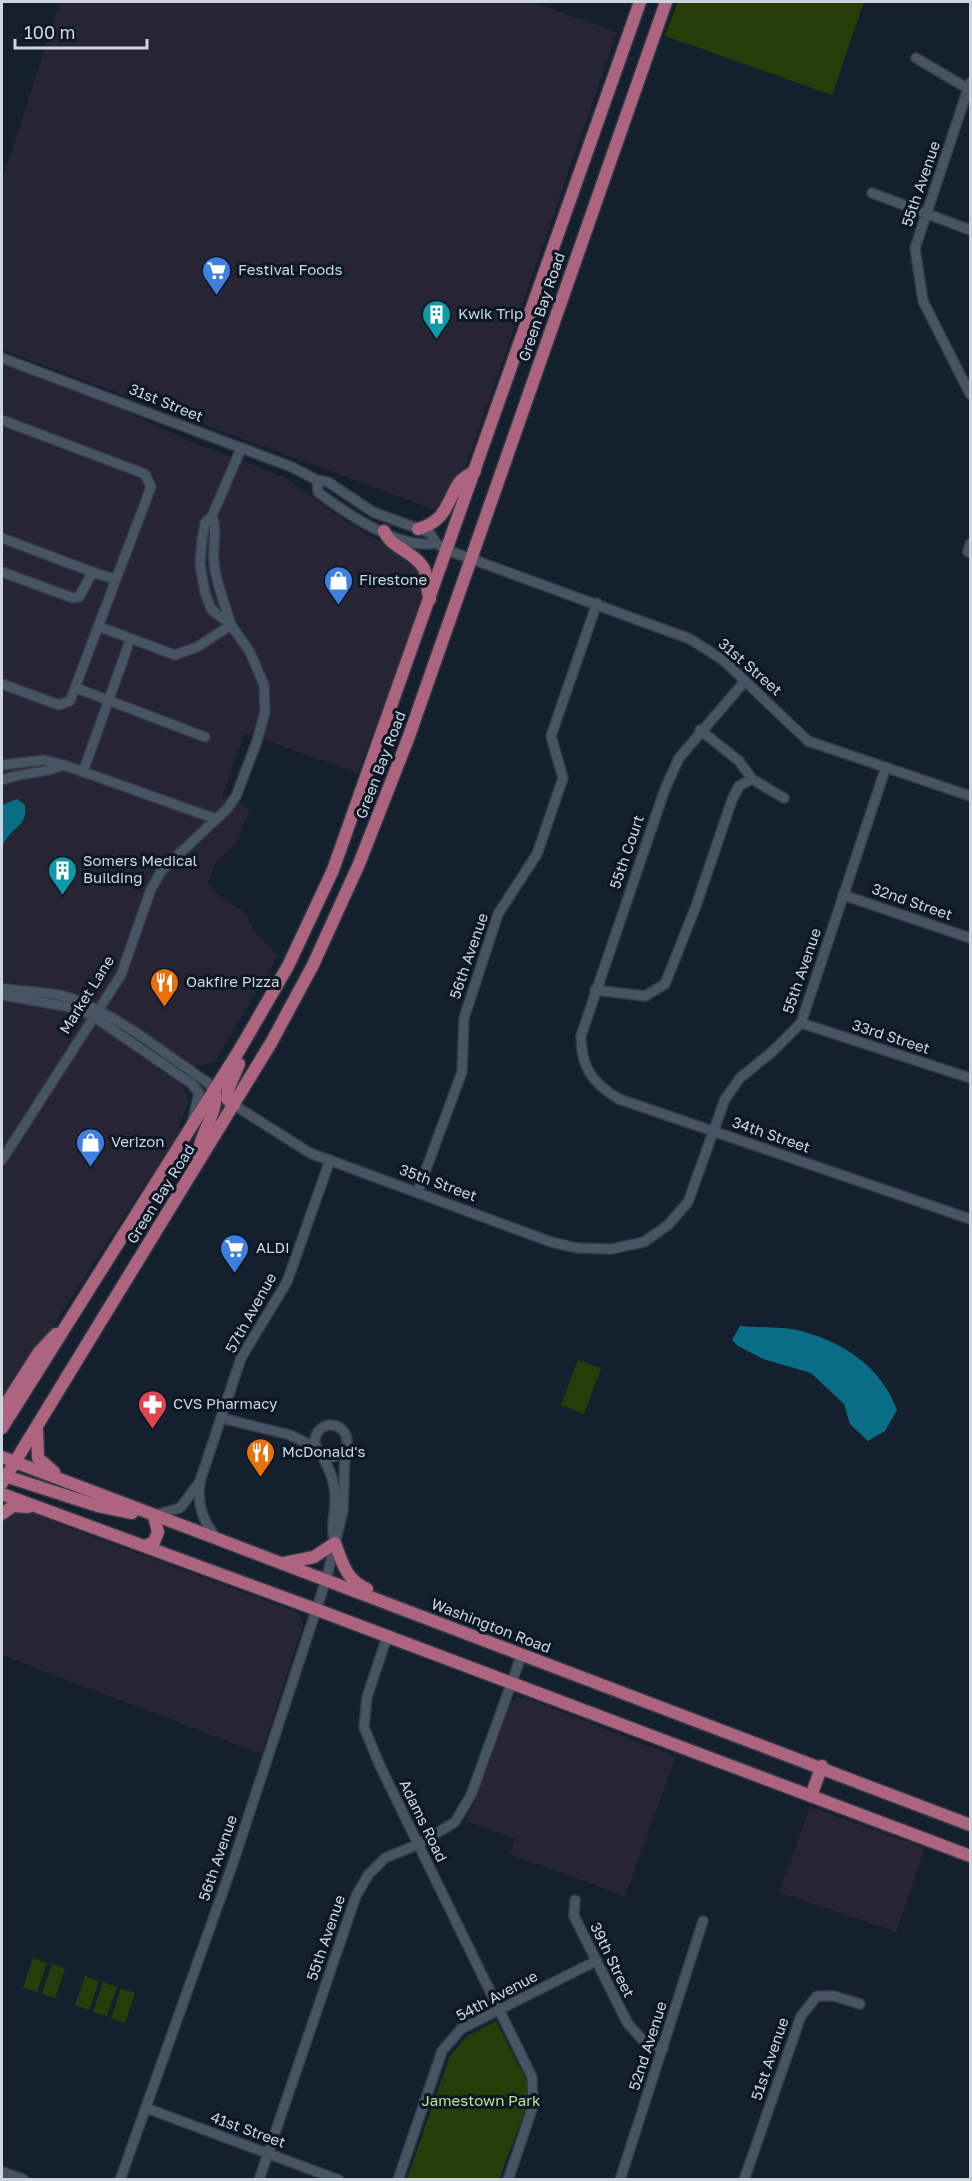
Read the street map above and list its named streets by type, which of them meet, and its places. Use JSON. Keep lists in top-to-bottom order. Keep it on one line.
{"streets":{"main road":["Green Bay Road","Washington Road"],"street":["55th Avenue","31st Street","55th Court","32nd Street","56th Avenue","Market Lane","33rd Street","34th Street","35th Street","57th Avenue","Adams Road","39th Street","54th Avenue","52nd Avenue","51st Avenue","41st Street"]},"crossings":[["55th Avenue","31st Street"],["55th Avenue","32nd Street"],["55th Avenue","33rd Street"],["55th Avenue","34th Street"],["55th Avenue","35th Street"],["55th Avenue","Washington Road"],["55th Avenue","Adams Road"],["55th Avenue","41st Street"],["Green Bay Road","31st Street"],["Green Bay Road","35th Street"],["Green Bay Road","Washington Road"],["31st Street","55th Court"],["31st Street","56th Avenue"],["31st Street","Market Lane"],["55th Court","34th Street"],["56th Avenue","35th Street"],["56th Avenue","57th Avenue"],["56th Avenue","Washington Road"],["56th Avenue","41st Street"],["35th Street","57th Avenue"],["57th Avenue","Washington Road"],["Adams Road","54th Avenue"],["39th Street","54th Avenue"],["39th Street","52nd Avenue"]],"parks":["Jamestown Park"],"places":{"supermarket":["Festival Foods","ALDI"],"building":["Kwik Trip","Somers Medical Building"],"shop":["Firestone","Verizon"],"restaurant":["Oakfire Pizza","McDonald's"],"pharmacy":["CVS Pharmacy"]},"scale_bar":"100 m"}
